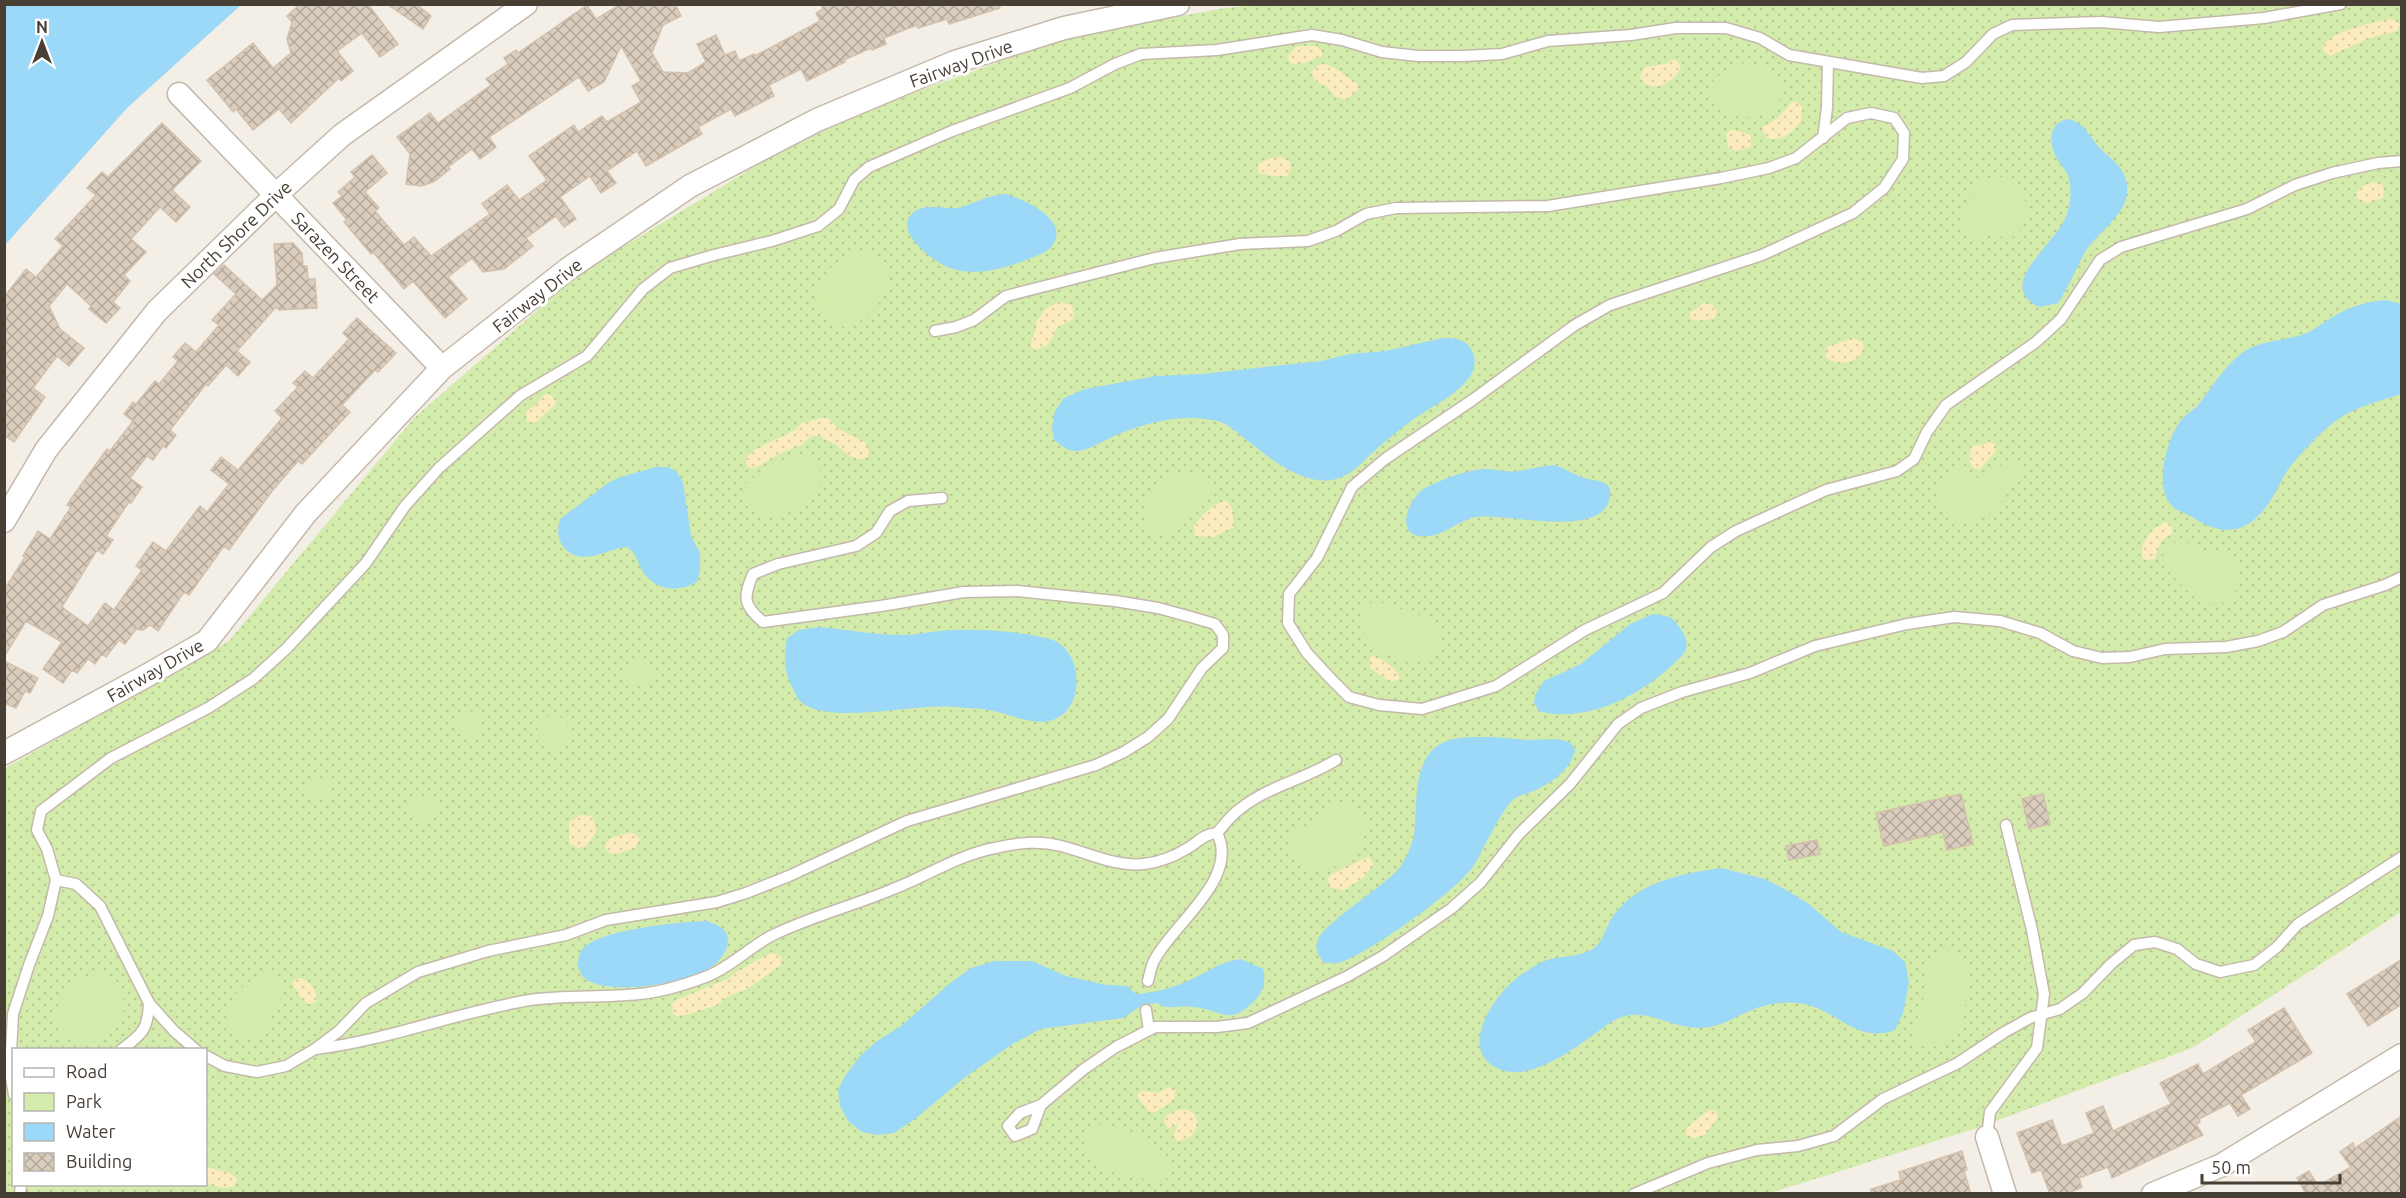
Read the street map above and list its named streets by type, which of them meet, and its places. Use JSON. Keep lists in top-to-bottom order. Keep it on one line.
{"streets":{"street":["Fairway Drive","North Shore Drive","Sarazen Street"]},"crossings":[["Fairway Drive","Sarazen Street"],["North Shore Drive","Sarazen Street"]],"legend":["Road","Park","Water","Building"],"scale_bar":"50 m","north":"top"}
